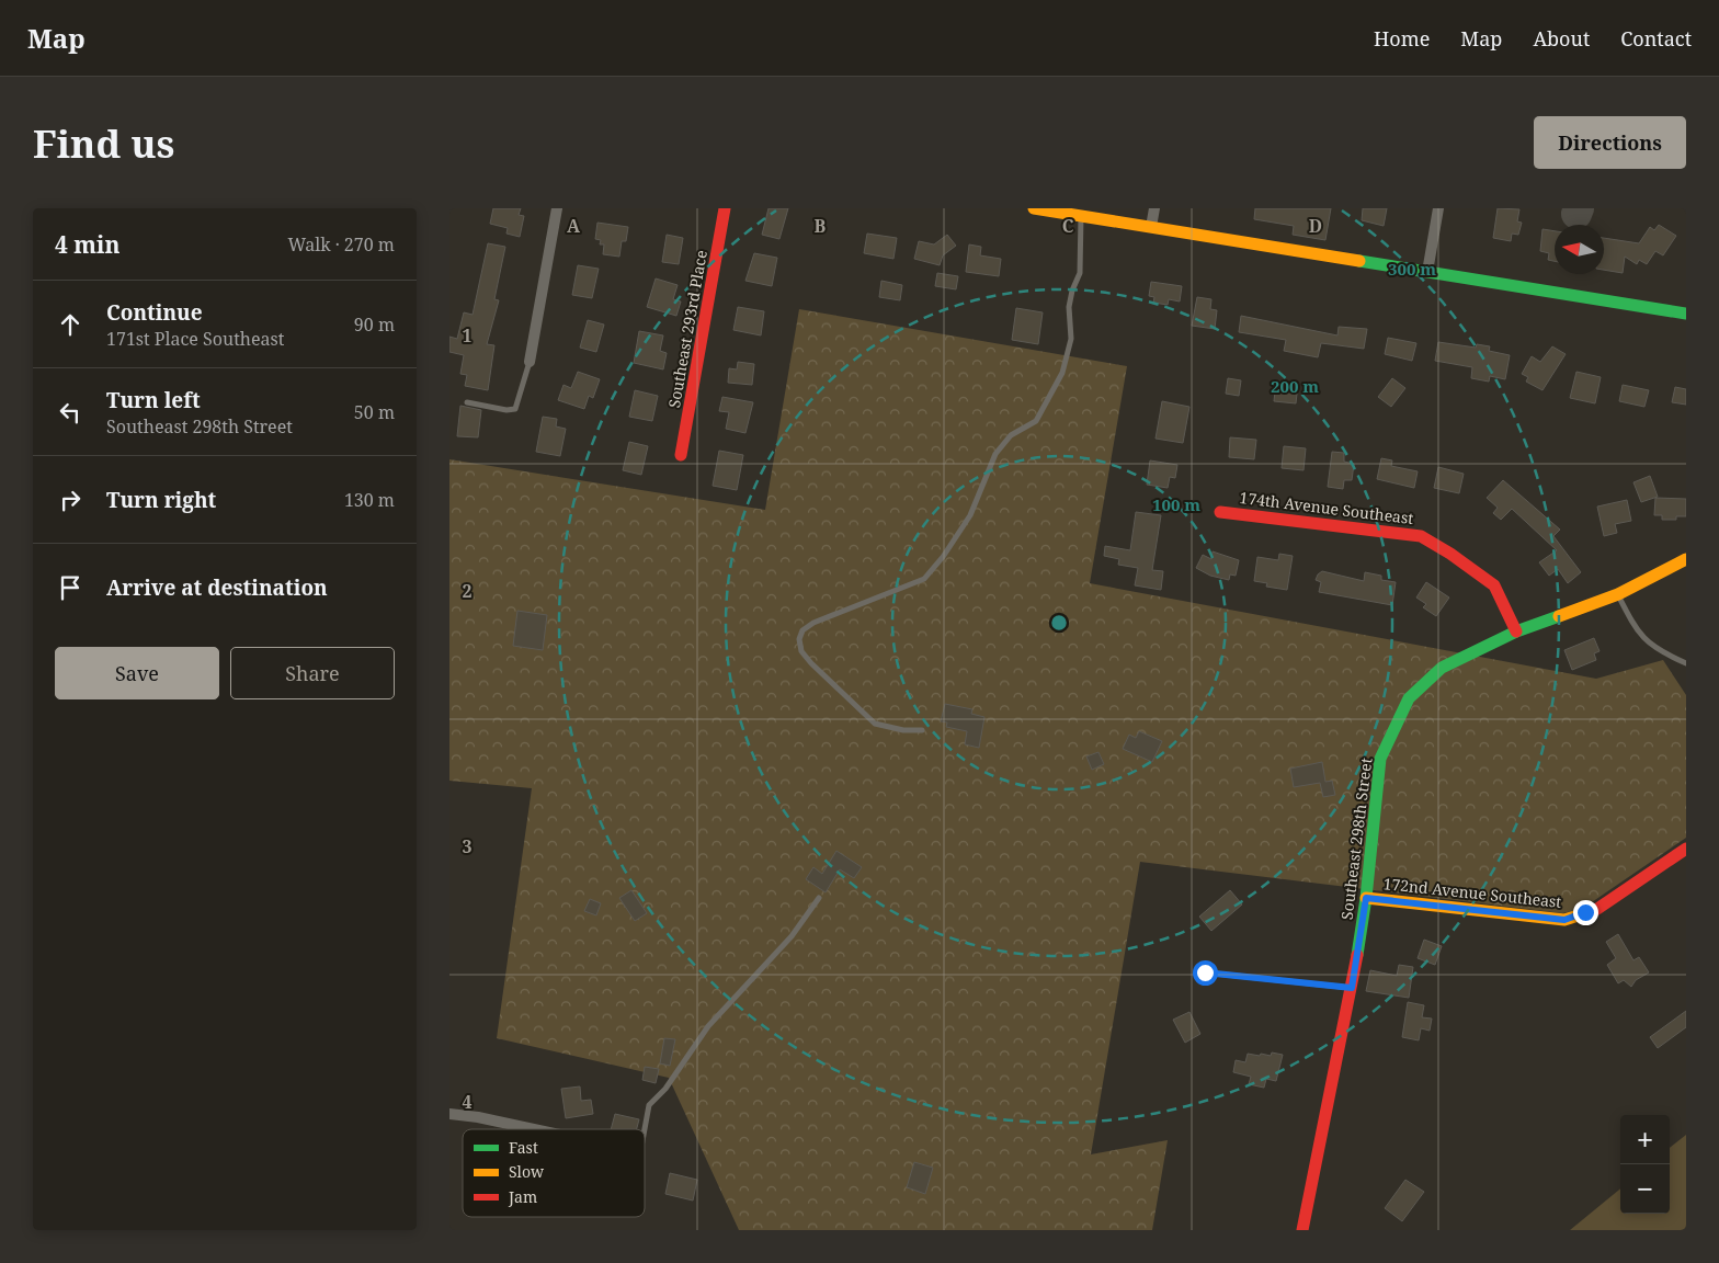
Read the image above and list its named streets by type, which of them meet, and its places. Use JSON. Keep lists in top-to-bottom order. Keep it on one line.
{"streets":{"street":["Southeast 293rd Place","174th Avenue Southeast","Southeast 298th Street","172nd Avenue Southeast"]},"crossings":[["174th Avenue Southeast","Southeast 298th Street"],["Southeast 298th Street","172nd Avenue Southeast"]],"legend":["Fast","Slow","Jam"],"north":"left","page":{"header":"Map","nav":["Home","Map","About","Contact"],"buttons":["Directions",["Save","Share"]],"title":"Find us","heading":["4 min","Walk · 270 m"],"list":[["Continue","171st Place Southeast","90 m"],["Turn left","Southeast 298th Street","50 m"],["Turn right","130 m"],"Arrive at destination"],"map_buttons":["+","−"]},"grid":{"columns":["A","B","C","D"],"rows":["1","2","3","4"]},"rings":["300 m","200 m","100 m"]}
